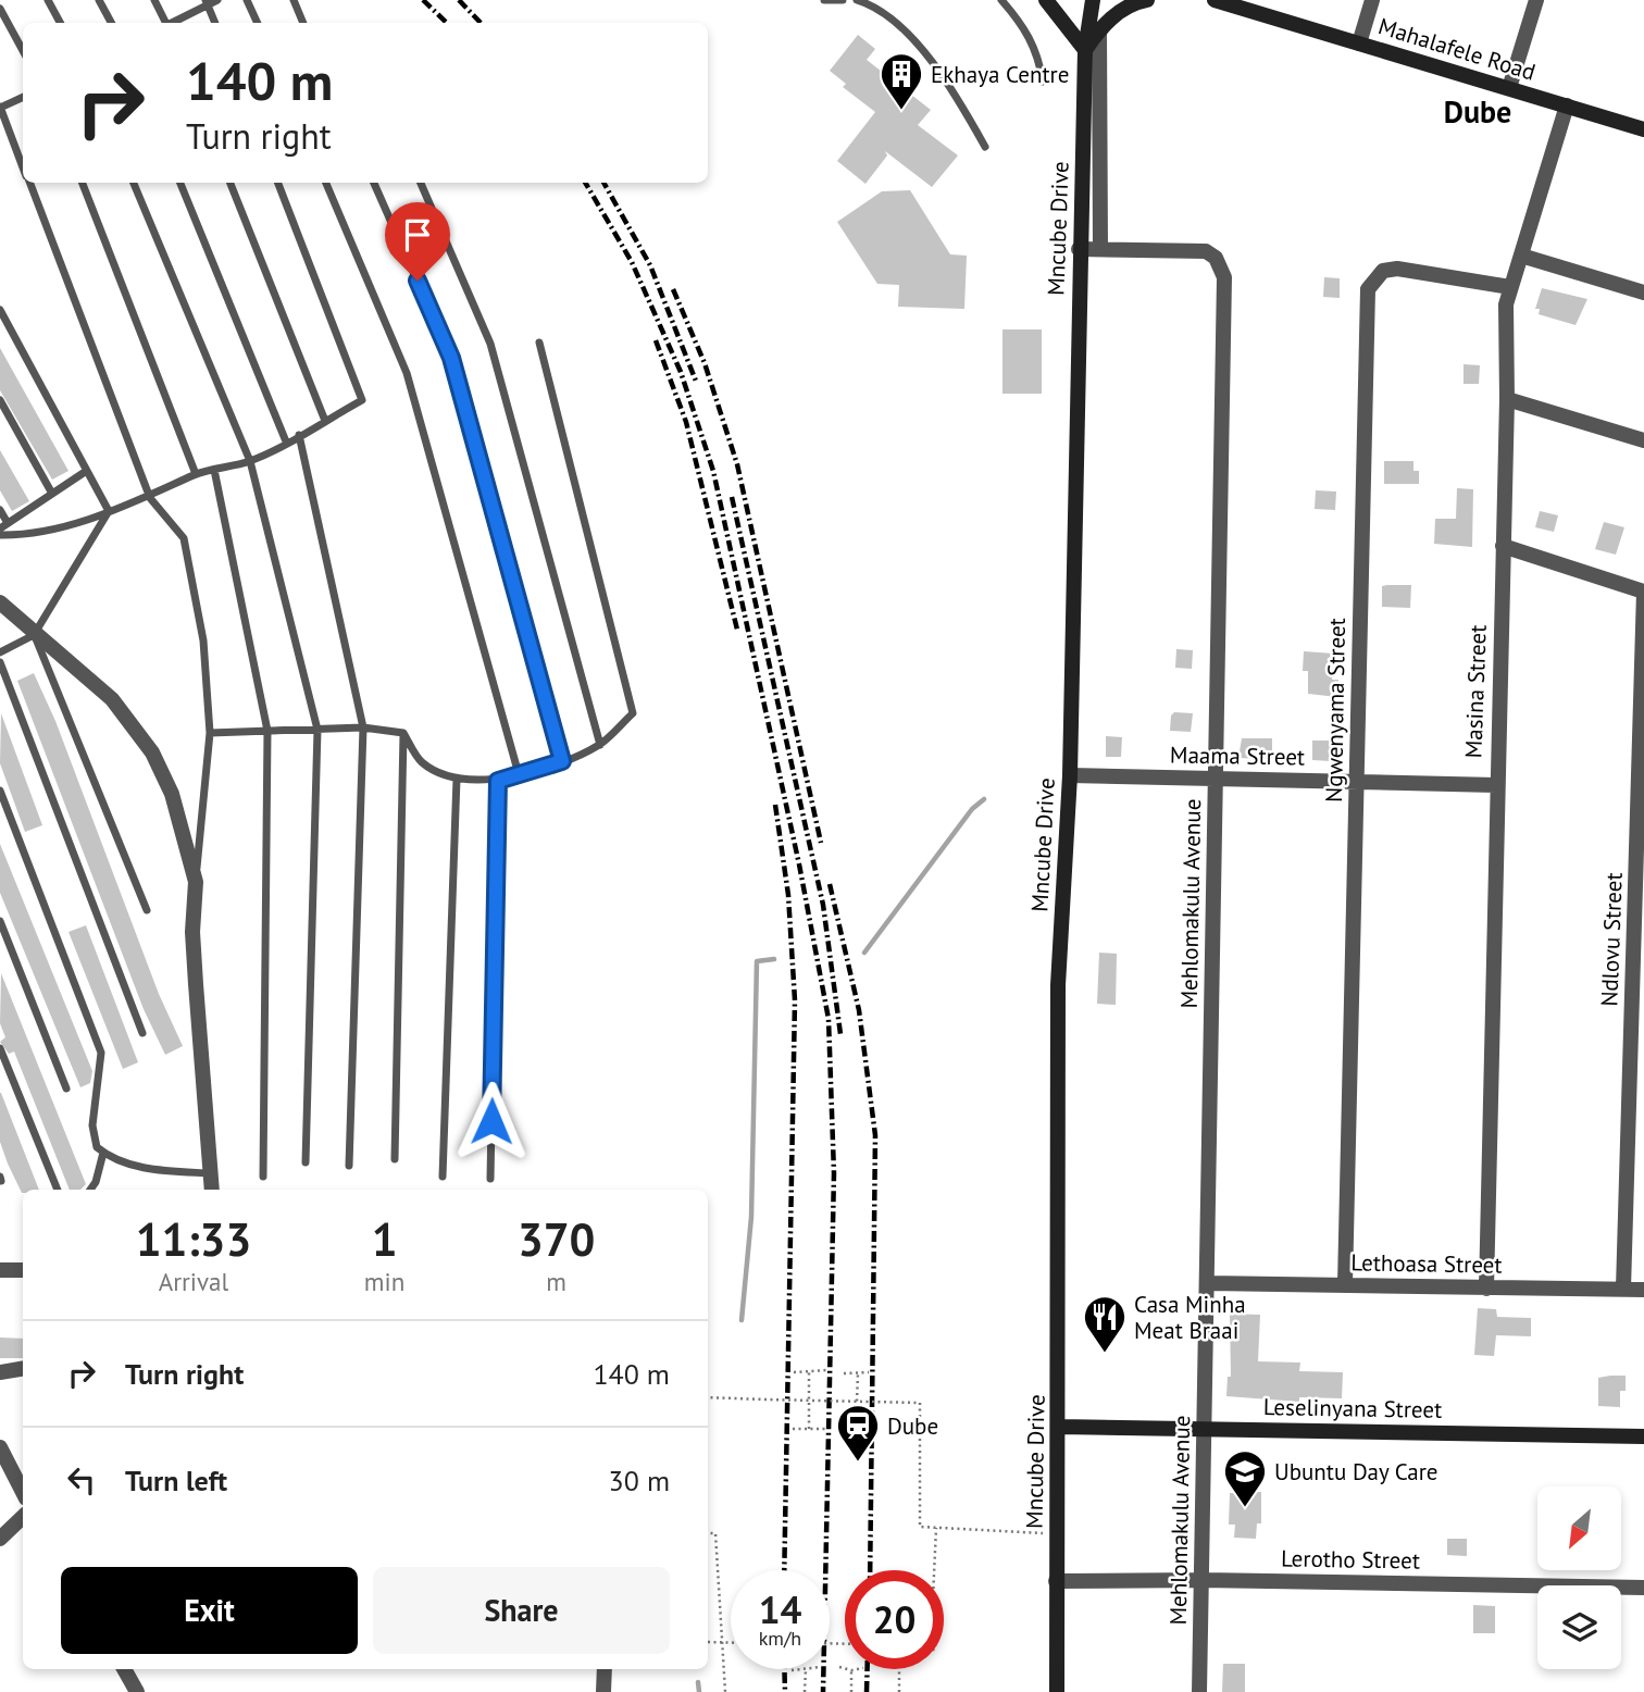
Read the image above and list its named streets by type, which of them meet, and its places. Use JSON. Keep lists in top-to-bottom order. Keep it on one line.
{"streets":{"street":["Mahalafele Road","Mncube Drive","Masina Street","Ngwenyama Street","Maama Street","Mehlomakulu Avenue","Ndlovu Street","Lethoasa Street","Leselinyana Street","Lerotho Street"]},"crossings":[["Mahalafele Road","Masina Street"],["Mncube Drive","Maama Street"],["Mncube Drive","Mehlomakulu Avenue"],["Mncube Drive","Leselinyana Street"],["Mncube Drive","Lerotho Street"],["Masina Street","Ngwenyama Street"],["Masina Street","Maama Street"],["Masina Street","Lethoasa Street"],["Ngwenyama Street","Maama Street"],["Ngwenyama Street","Lethoasa Street"],["Maama Street","Mehlomakulu Avenue"],["Mehlomakulu Avenue","Lethoasa Street"],["Mehlomakulu Avenue","Leselinyana Street"],["Mehlomakulu Avenue","Lerotho Street"],["Ndlovu Street","Lethoasa Street"]],"districts":["Dube"],"places":{"building":["Ekhaya Centre"],"restaurant":["Casa Minha Meat Braai"],"station":["Dube"],"school or university":["Ubuntu Day Care"]},"north":"bottom left","page":{"turn":["140 m","Turn right"],"eta":["11:33","Arrival","1","min","370","m"],"list":[{"name":"Turn right","value":"140 m"},{"name":"Turn left","value":"30 m"}],"buttons":["Exit","Share"],"speed":"14 km/h","limit":"20"}}
